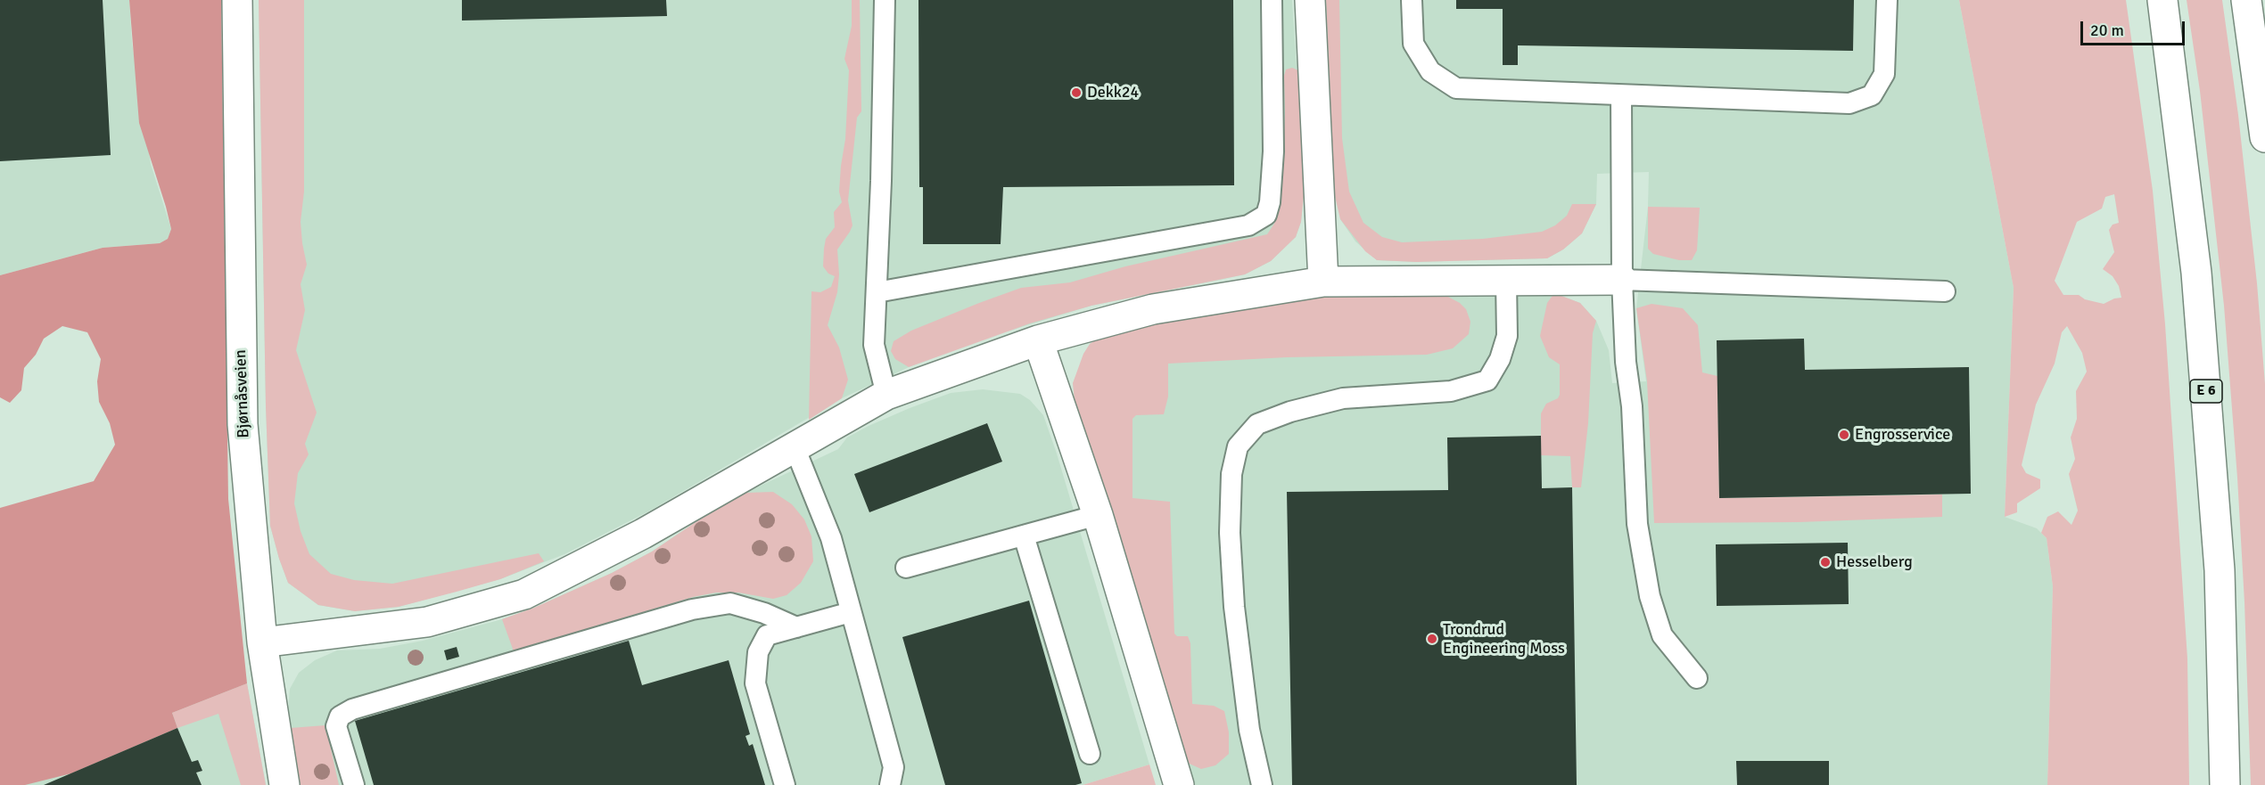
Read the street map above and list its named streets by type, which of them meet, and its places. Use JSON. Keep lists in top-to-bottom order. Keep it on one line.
{"streets":{"main road":["E 6","Bjørnåsveien"]},"places":["Dekk24","Engrosservice","Hesselberg","Trondrud Engineering Moss"],"scale_bar":"20 m"}
